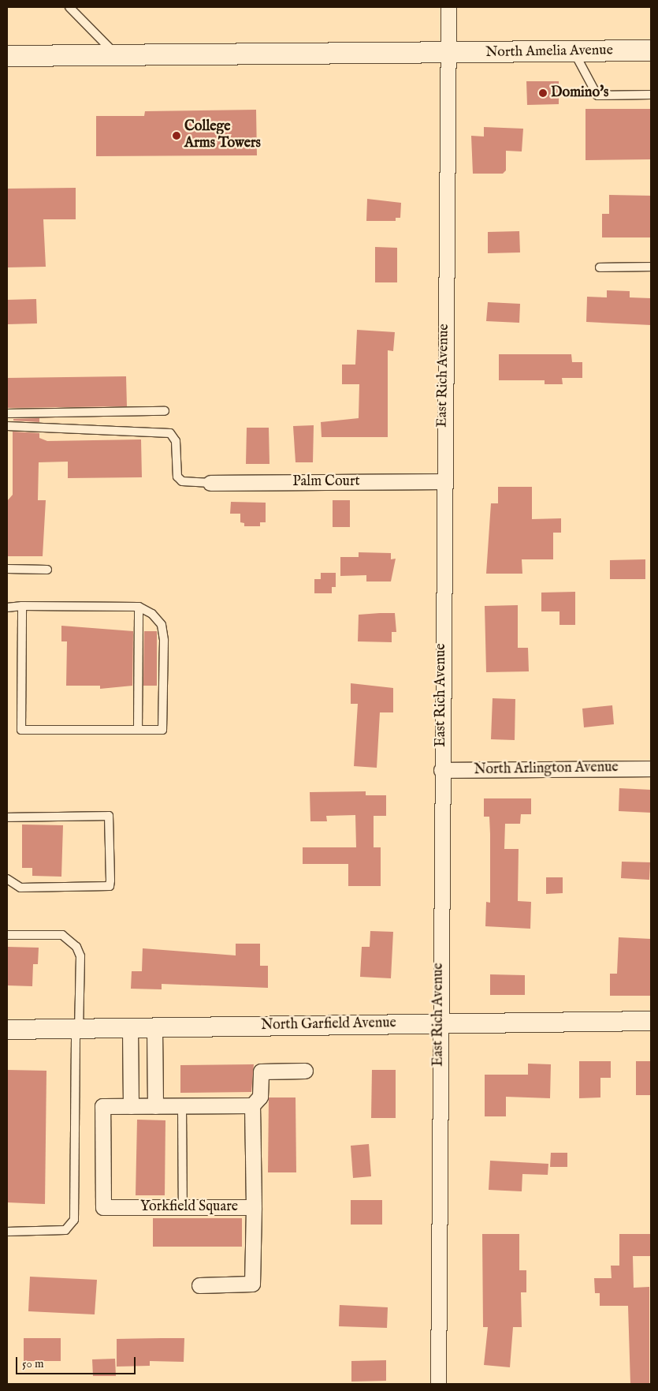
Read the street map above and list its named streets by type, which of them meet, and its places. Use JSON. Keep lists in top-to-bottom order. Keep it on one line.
{"streets":{"main road":["North Amelia Avenue"],"street":["East Rich Avenue","Palm Court","North Arlington Avenue","North Garfield Avenue","Yorkfield Square"]},"crossings":[["North Amelia Avenue","East Rich Avenue"],["East Rich Avenue","Palm Court"],["East Rich Avenue","North Arlington Avenue"],["East Rich Avenue","North Garfield Avenue"]],"places":["Domino's","College Arms Towers"],"scale_bar":"50 m"}
